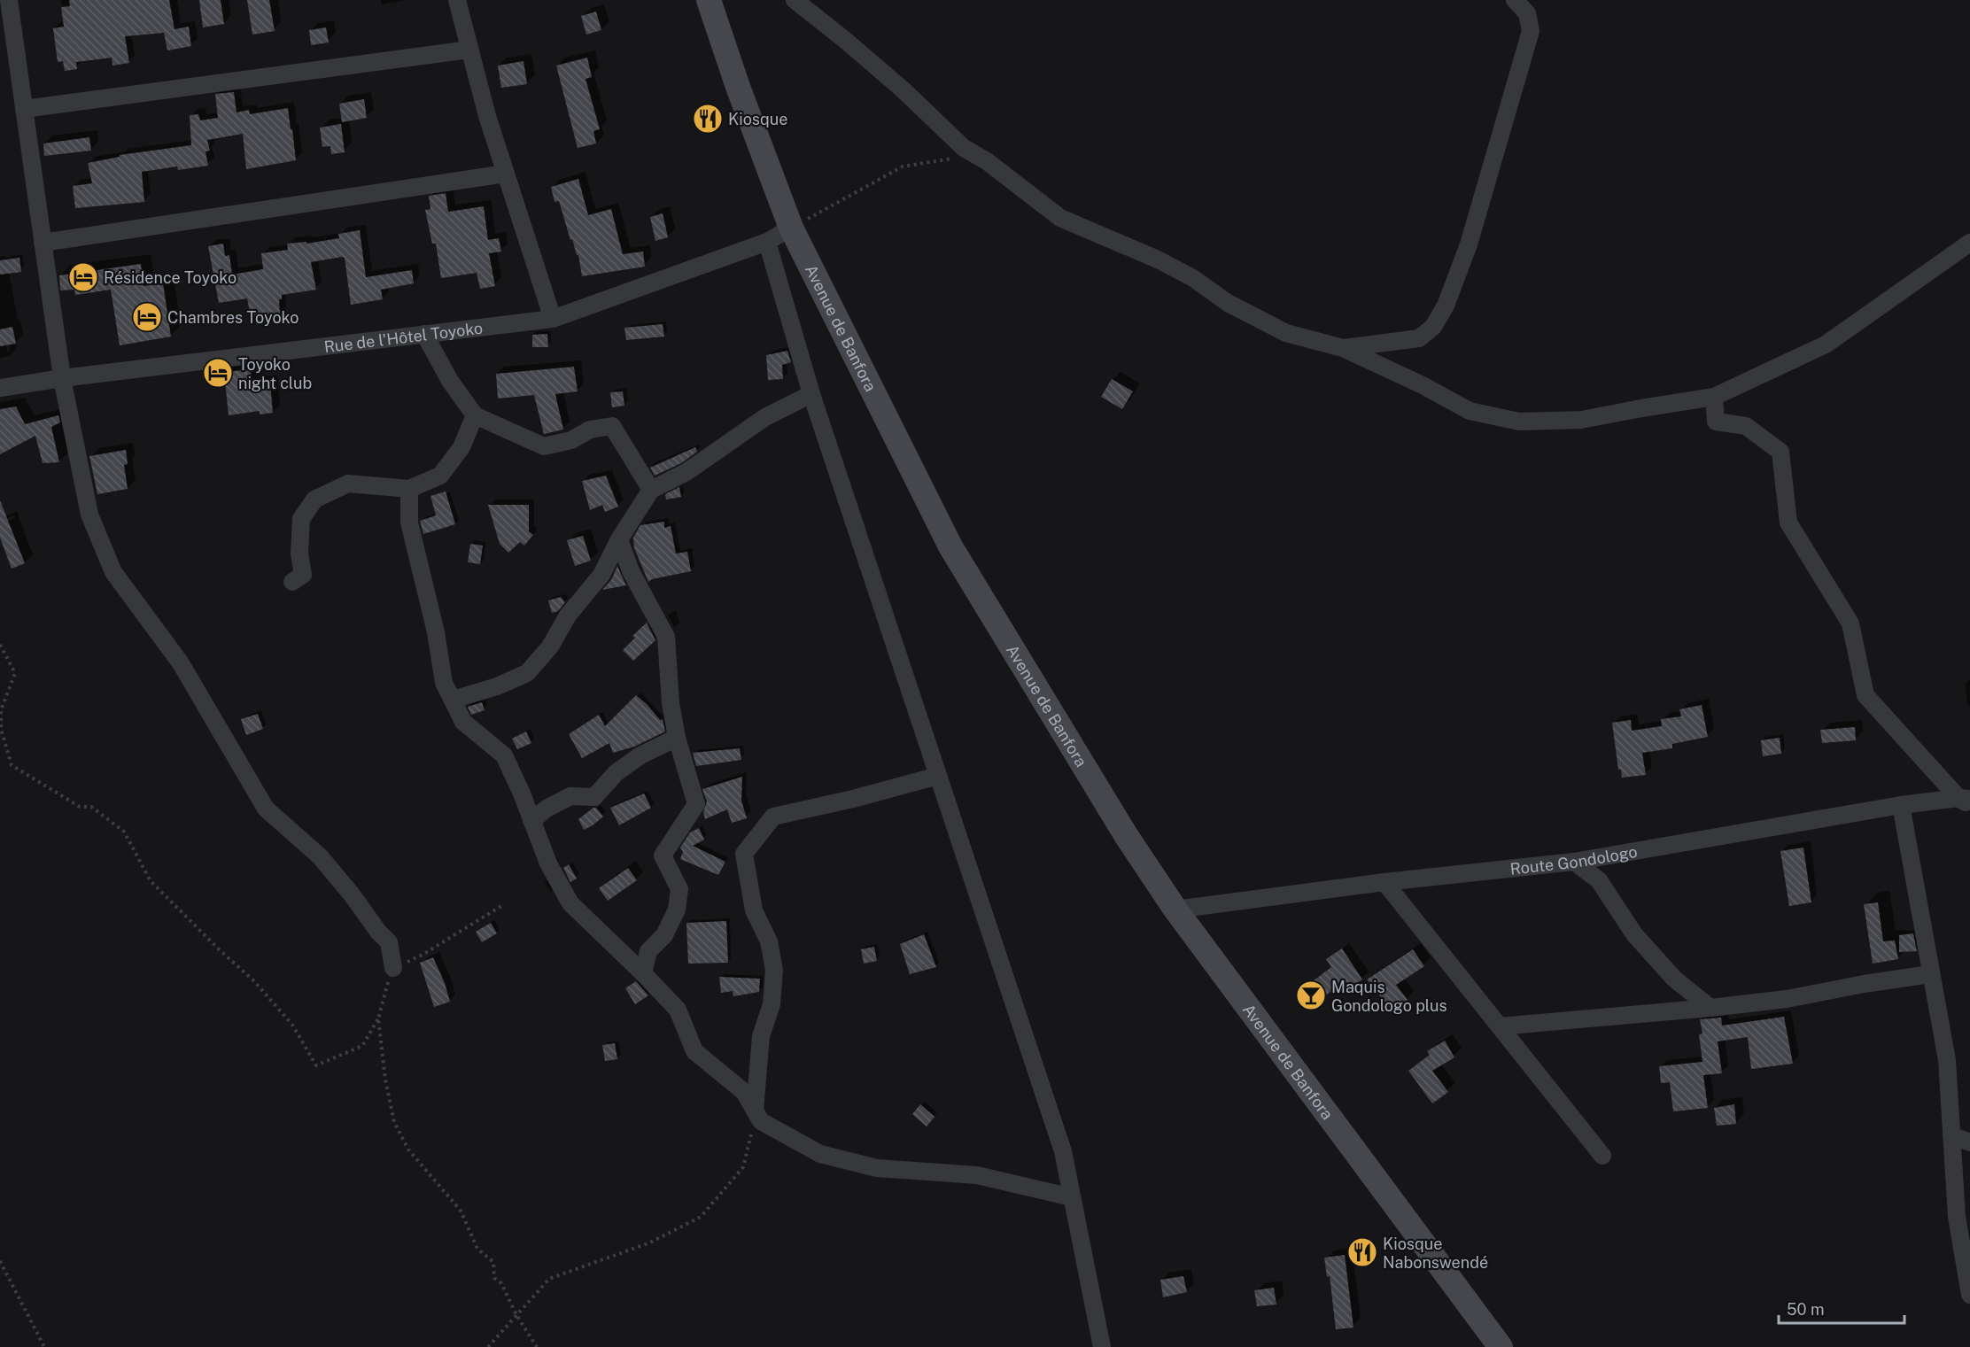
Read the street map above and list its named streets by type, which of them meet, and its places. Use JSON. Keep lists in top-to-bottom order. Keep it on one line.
{"streets":{"main road":["Avenue de Banfora"],"street":["Rue de l'Hôtel Toyoko","Route Gondologo"]},"crossings":[["Avenue de Banfora","Rue de l'Hôtel Toyoko"],["Avenue de Banfora","Route Gondologo"]],"places":{"restaurant":["Kiosque","Kiosque Nabonswendé"],"hotel":["Résidence Toyoko","Chambres Toyoko","Toyoko night club"],"bar":["Maquis Gondologo plus"]},"scale_bar":"50 m"}
